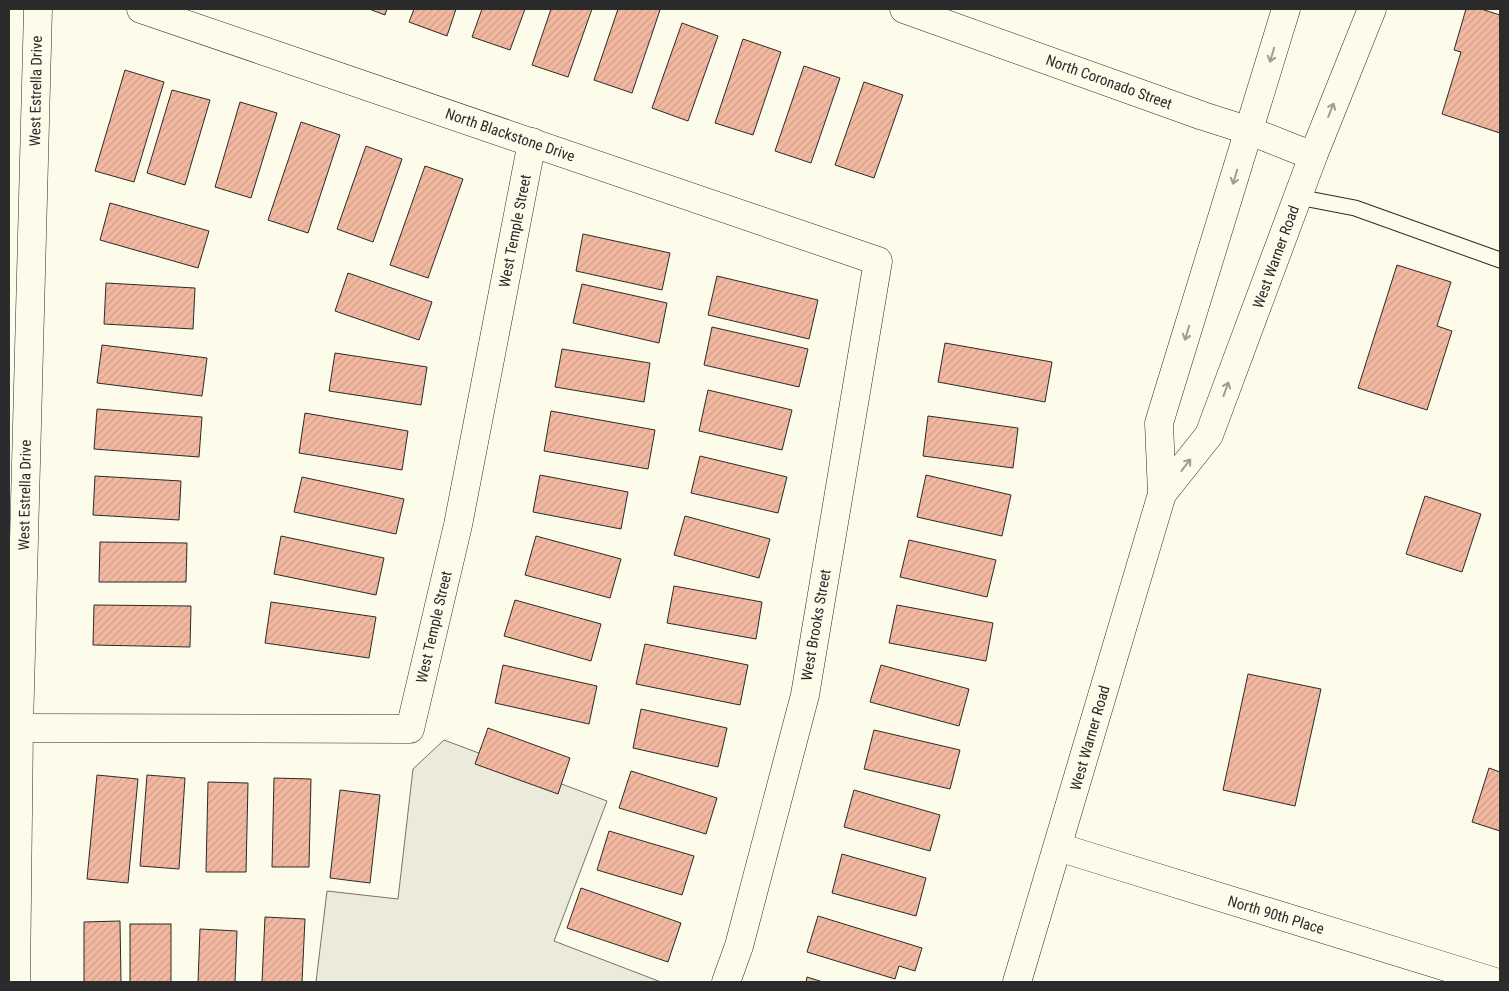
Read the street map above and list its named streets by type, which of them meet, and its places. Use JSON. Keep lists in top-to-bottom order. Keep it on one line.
{"streets":{"street":["North Coronado Street","West Estrella Drive","North Blackstone Drive","West Temple Street","West Warner Road","West Brooks Street","North 90th Place"]},"crossings":[["North Coronado Street","West Warner Road"],["West Estrella Drive","West Temple Street"],["North Blackstone Drive","West Temple Street"],["North Blackstone Drive","West Brooks Street"],["West Warner Road","North 90th Place"]]}
